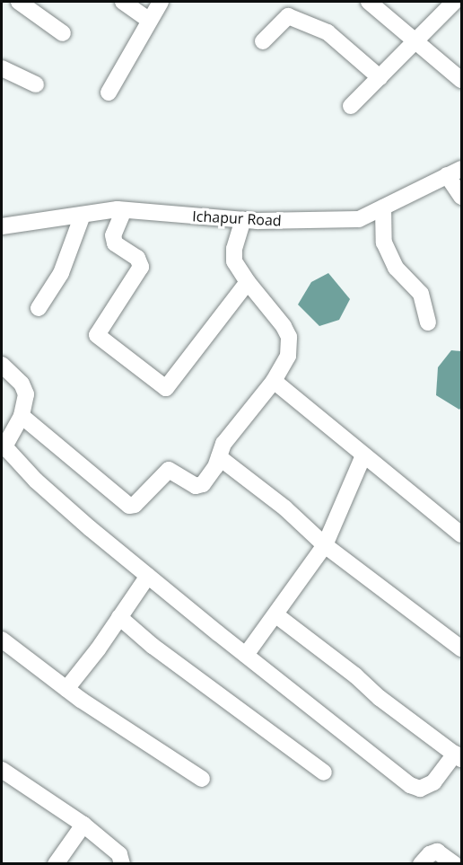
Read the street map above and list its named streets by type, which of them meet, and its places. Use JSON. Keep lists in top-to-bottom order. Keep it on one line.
{"streets":{"street":["Ichapur Road"]}}
